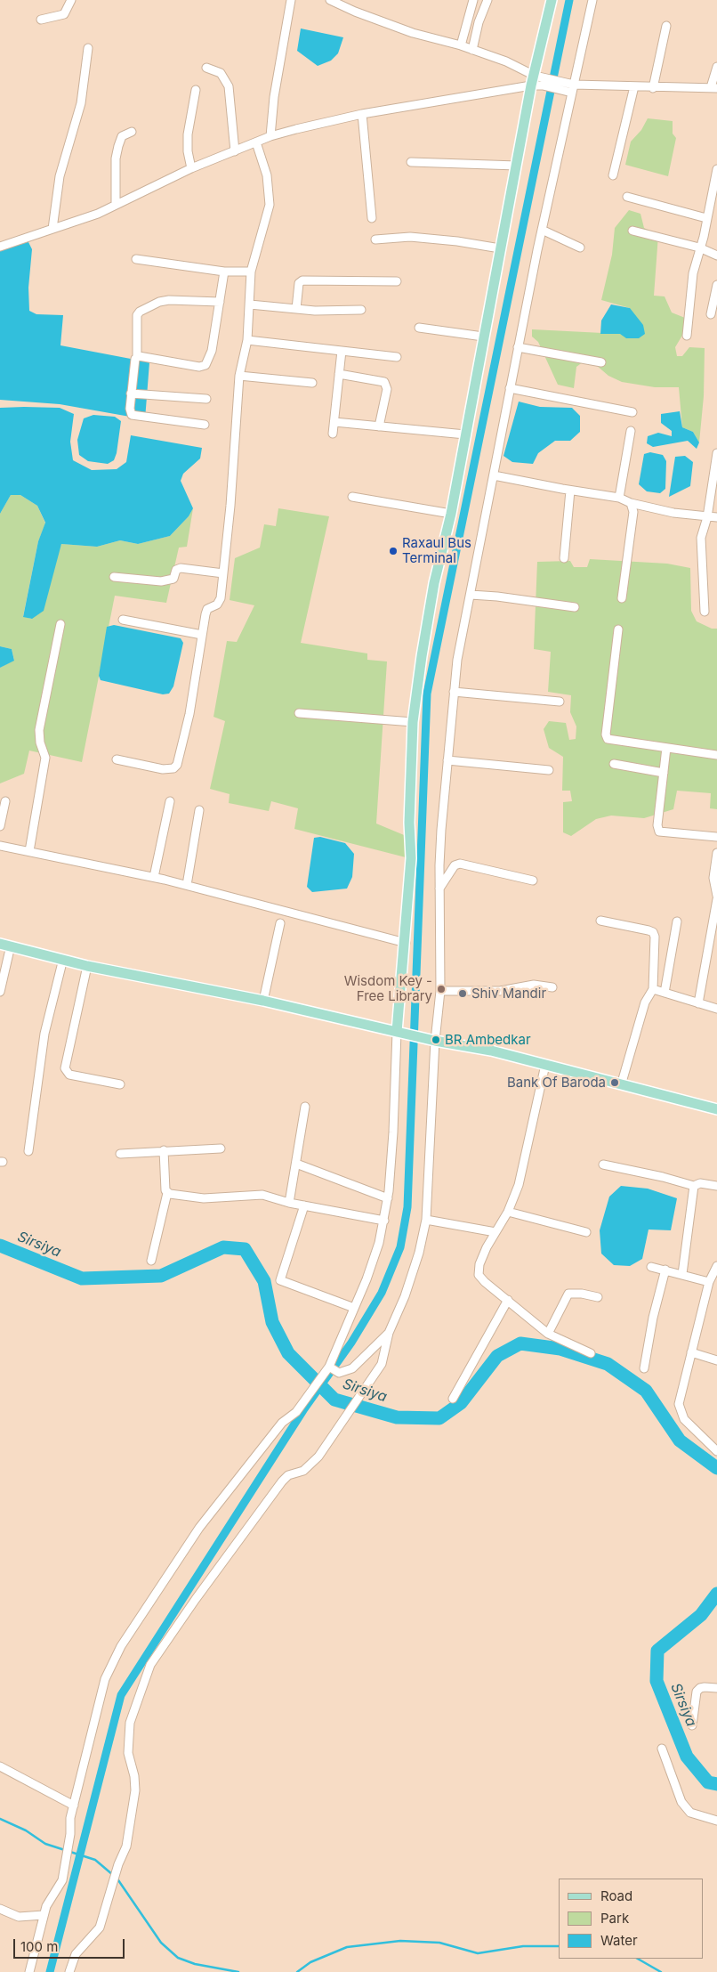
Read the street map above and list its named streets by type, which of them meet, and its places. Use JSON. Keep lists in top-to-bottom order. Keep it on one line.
{"water":["Sirsiya"],"places":["Raxaul Bus Terminal","Wisdom Key - Free Library","Shiv Mandir","BR Ambedkar","Bank Of Baroda"],"legend":["Road","Park","Water"],"scale_bar":"100 m"}
